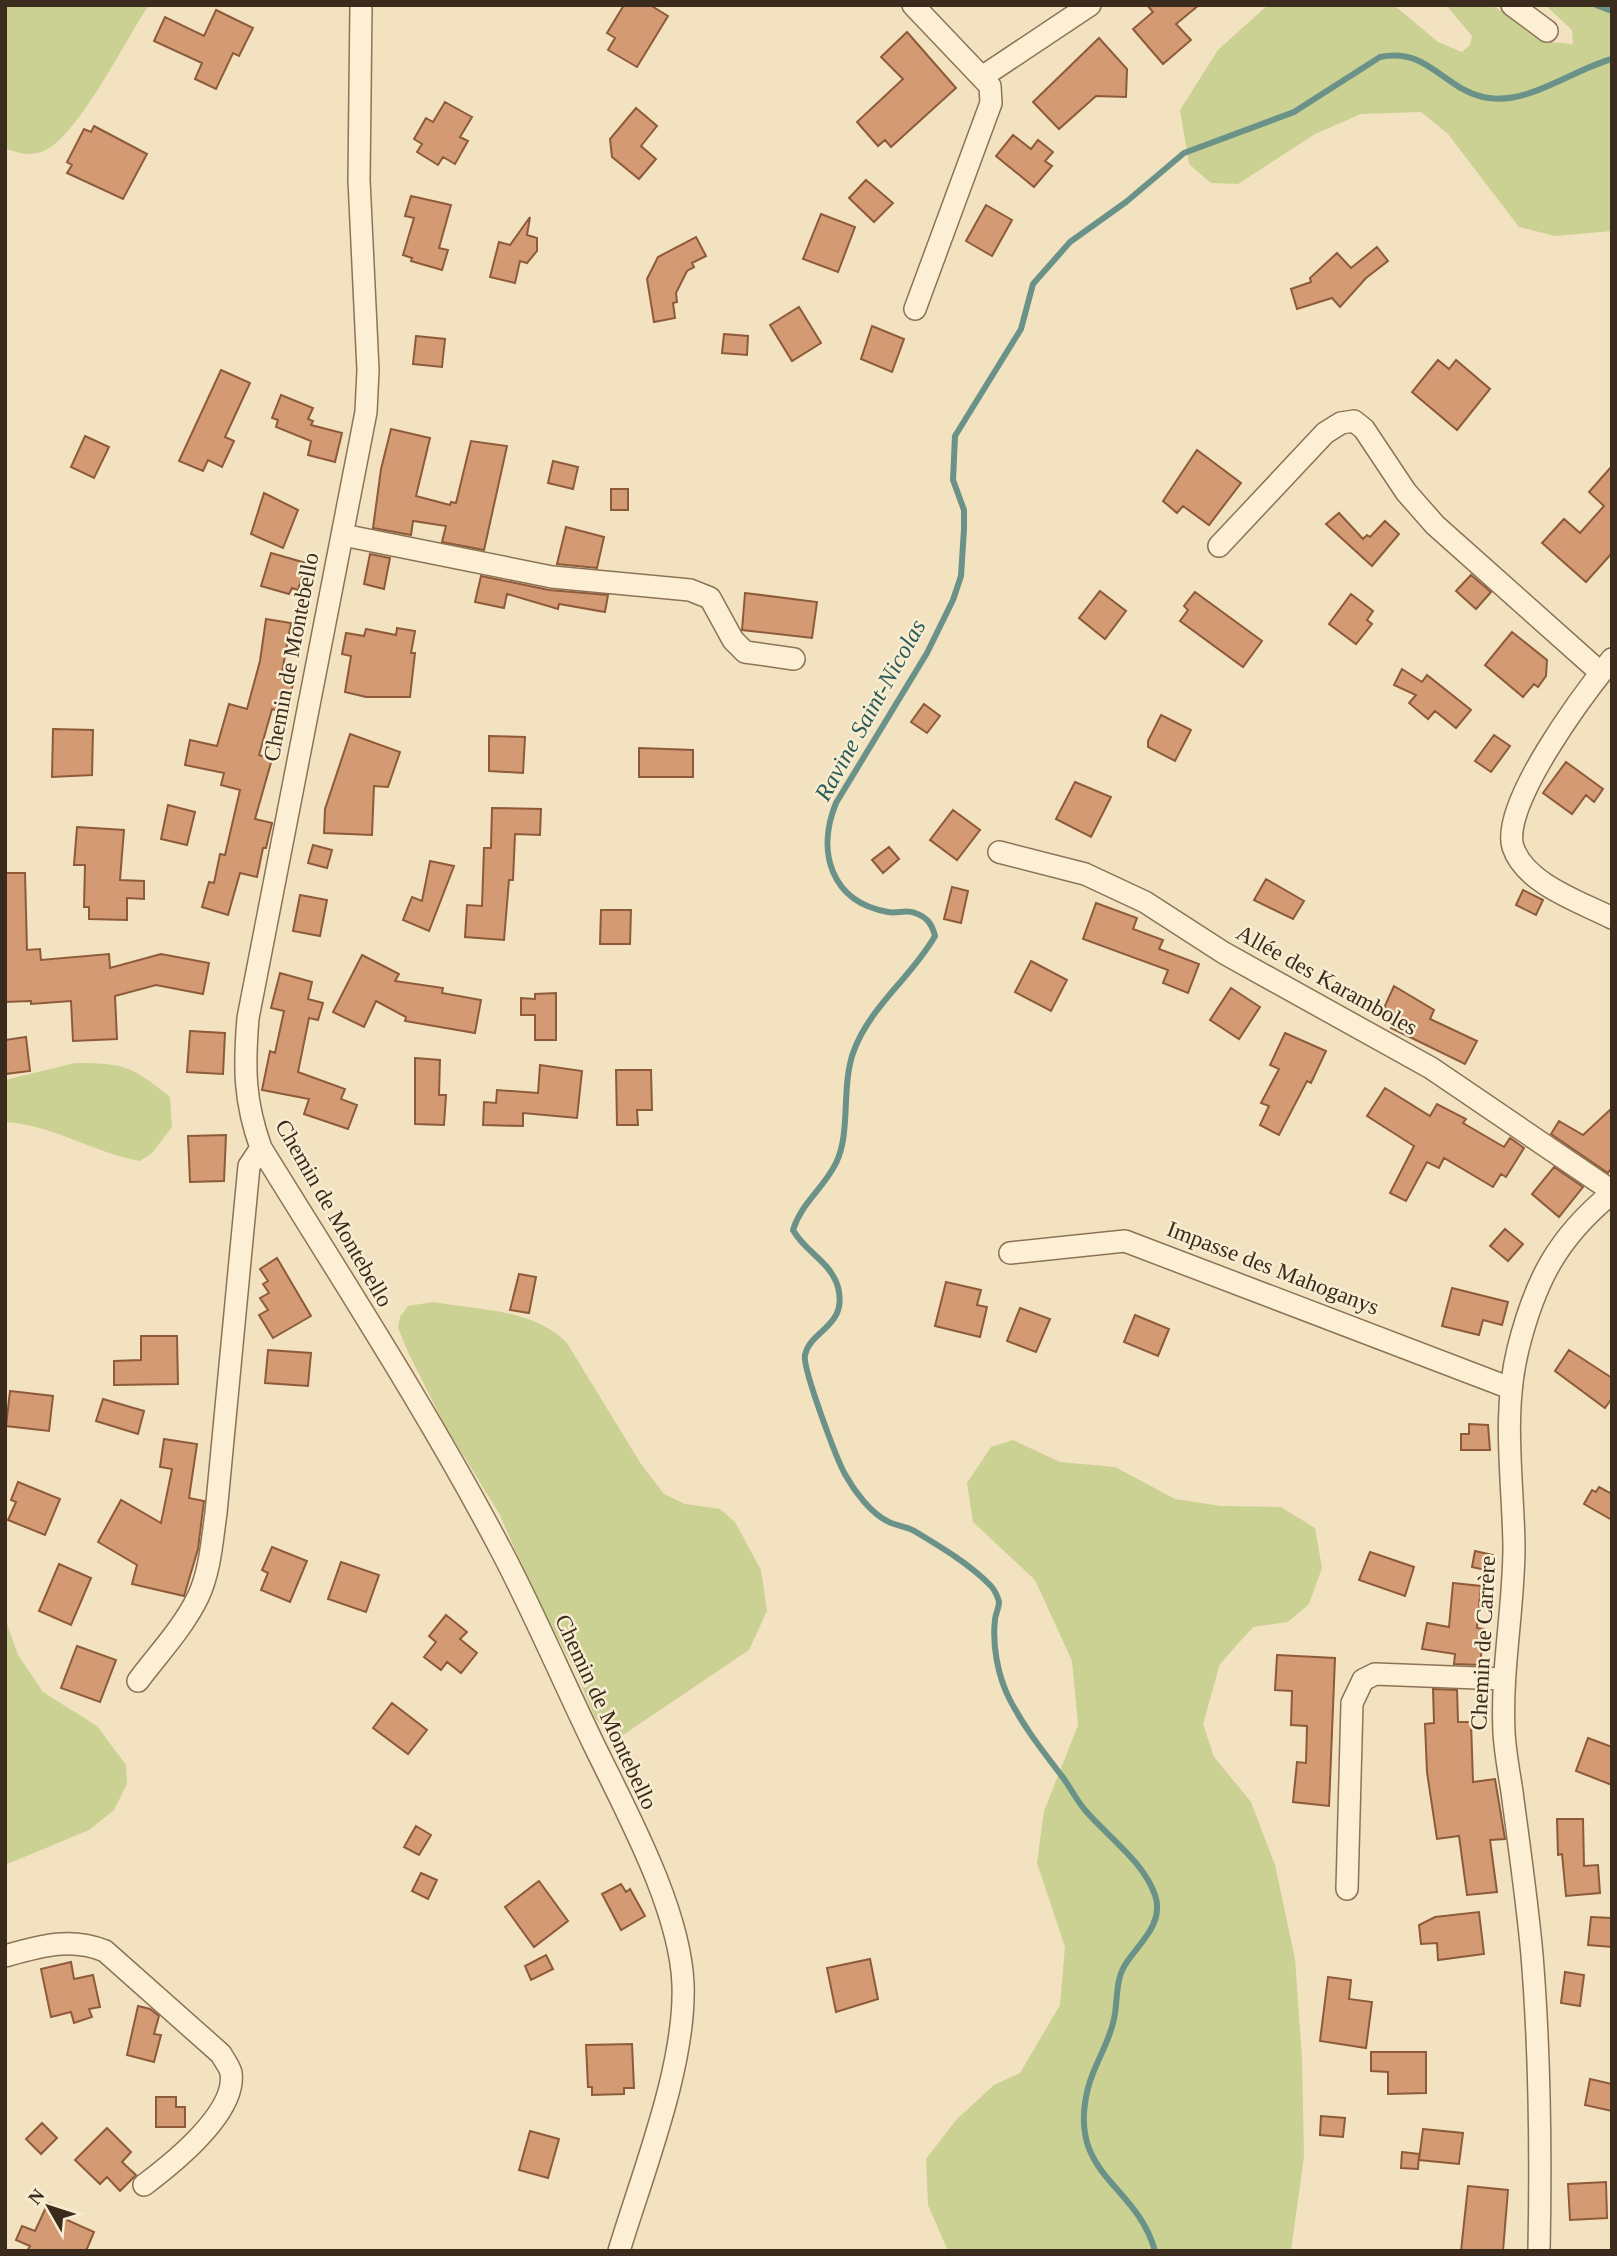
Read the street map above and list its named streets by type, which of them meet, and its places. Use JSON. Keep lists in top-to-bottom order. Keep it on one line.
{"streets":{"street":["Chemin de Montebello","Allée des Karamboles","Impasse des Mahoganys","Chemin de Carrère"]},"crossings":[["Allée des Karamboles","Chemin de Carrère"],["Impasse des Mahoganys","Chemin de Carrère"]],"water":["Ravine Saint-Nicolas"],"north":"top left"}
